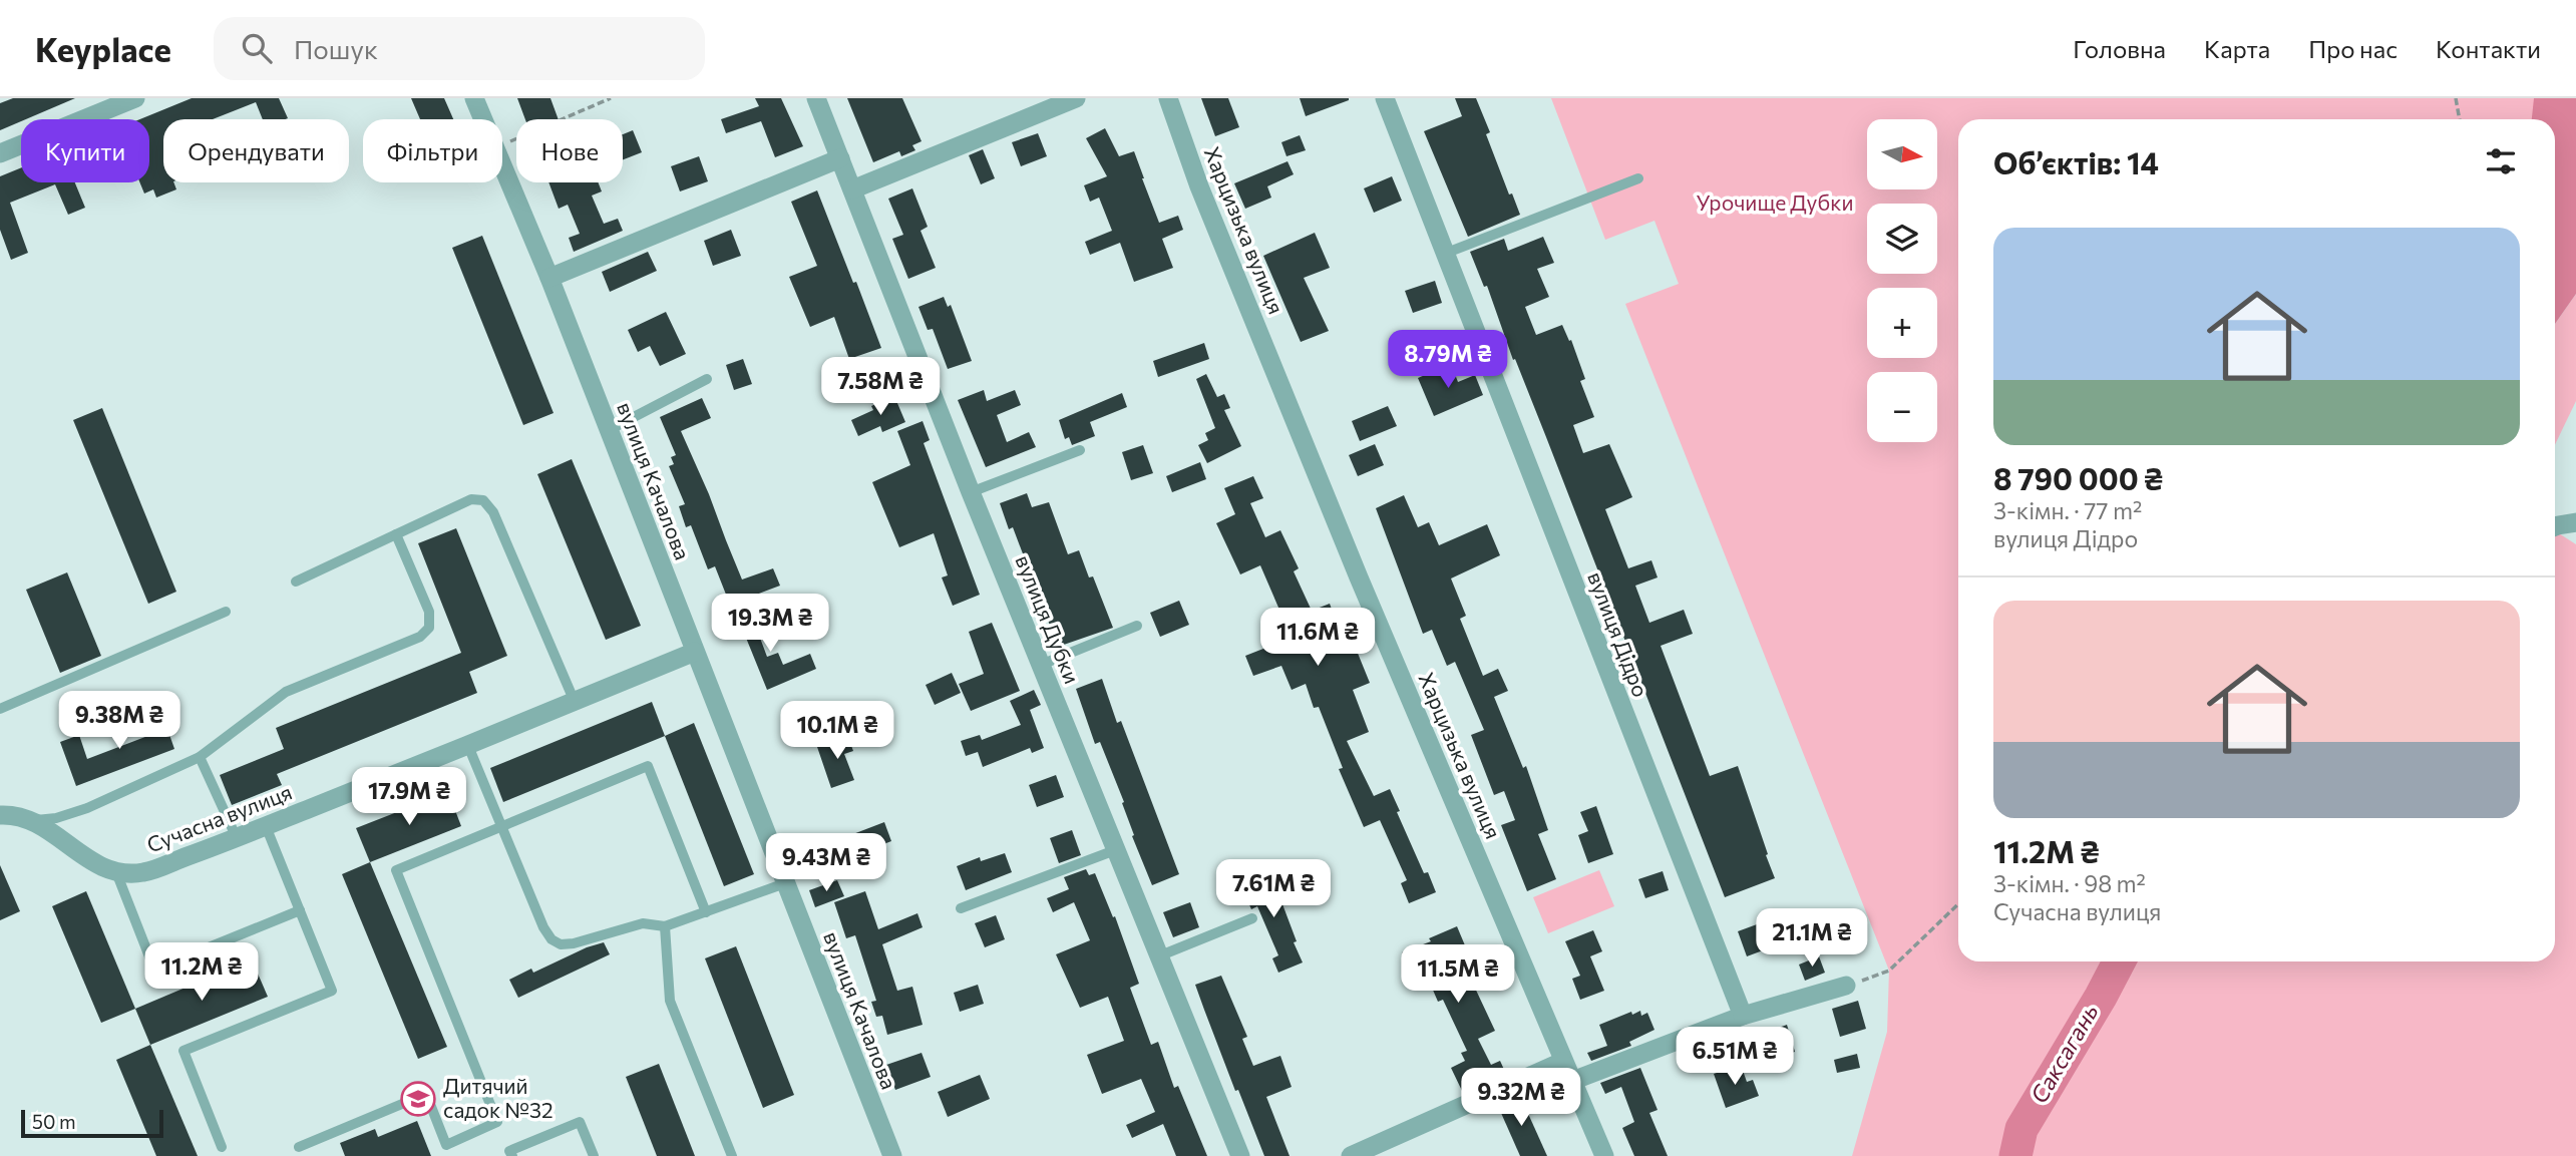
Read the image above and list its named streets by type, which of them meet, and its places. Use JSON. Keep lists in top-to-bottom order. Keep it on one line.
{"streets":{"street":["Харцизька вулиця","вулиця Качалова","вулиця Дубки","вулиця Дідро","Сучасна вулиця"]},"crossings":[["вулиця Качалова","Сучасна вулиця"]],"water":["Саксагань"],"parks":["Урочище Дубки"],"places":{"school or university":["Дитячий садок №32"]},"scale_bar":"50 m","north":"right","page":{"header":"Keyplace","search":"Пошук","nav":["Головна","Карта","Про нас","Контакти"],"map_buttons":["+","−"],"chip":["Купити","Орендувати","Фільтри","Нове"],"heading":"Об’єктів: 14","list":[{"name":"8 790 000 ₴","note":"3-кімн. · 77 m² · вулиця Дідро"},{"name":"11.2M ₴","note":"3-кімн. · 98 m² · Сучасна вулиця"}],"price":["8.79M ₴","7.58M ₴","19.3M ₴","11.6M ₴","9.38M ₴","10.1M ₴","17.9M ₴","9.43M ₴","7.61M ₴","21.1M ₴","11.2M ₴","11.5M ₴","6.51M ₴","9.32M ₴"],"scale":"50 m"}}
